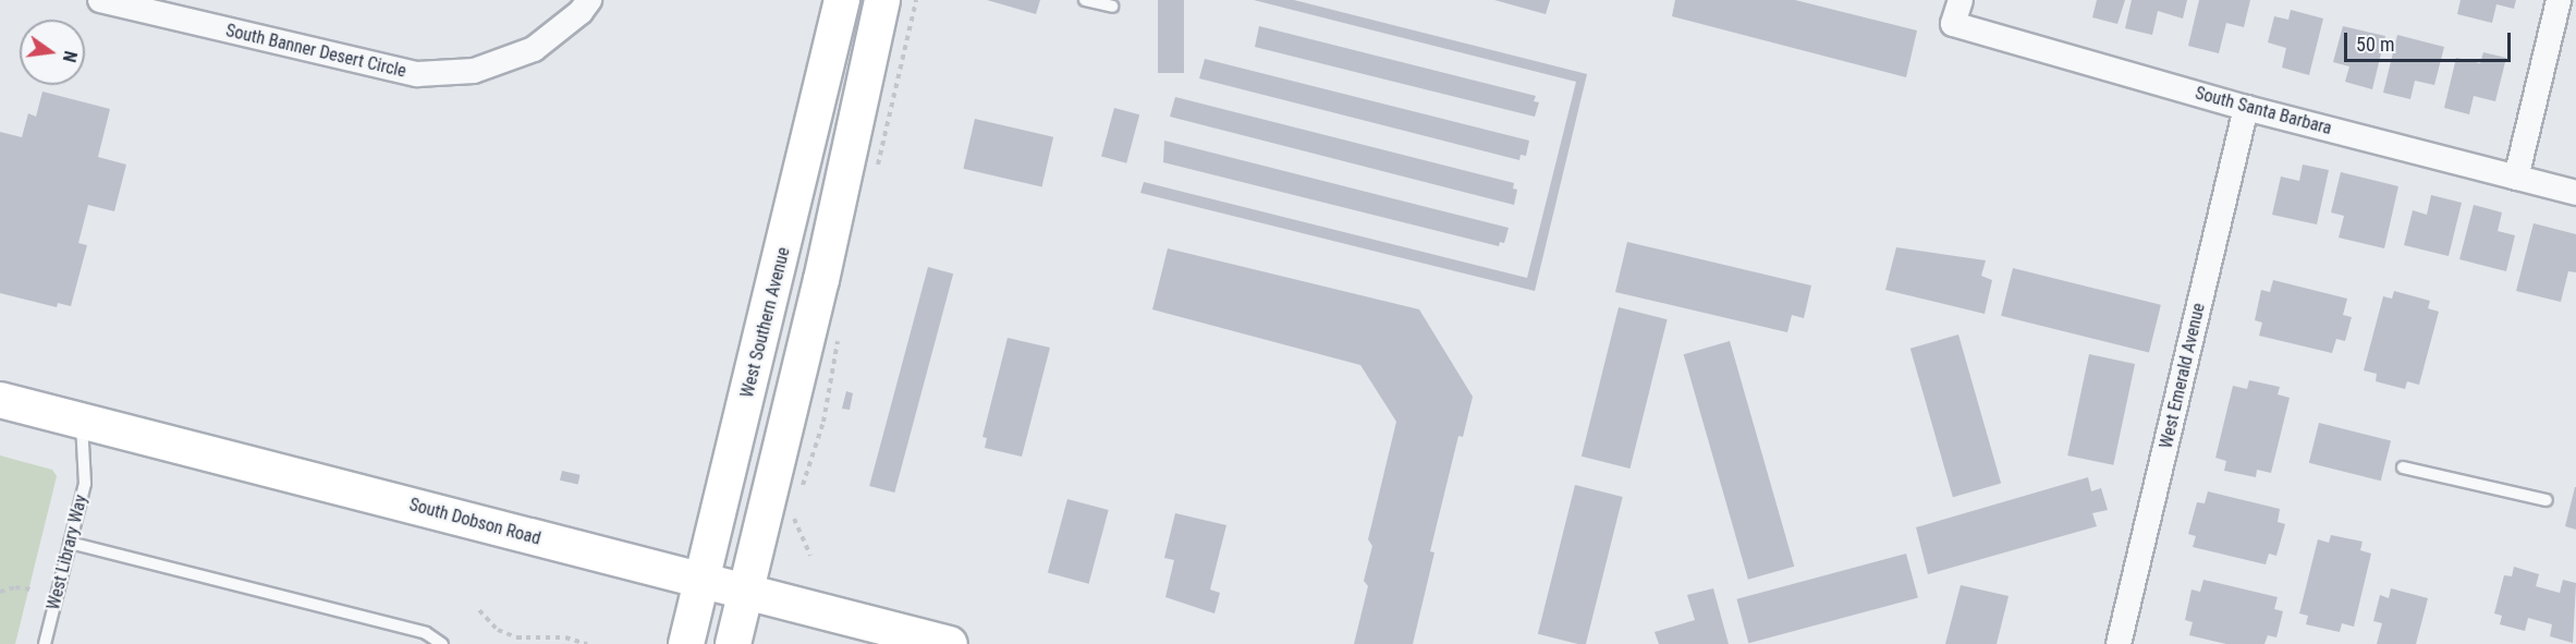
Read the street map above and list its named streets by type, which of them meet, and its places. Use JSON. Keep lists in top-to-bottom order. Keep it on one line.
{"streets":{"main road":["West Southern Avenue","South Dobson Road"],"street":["South Banner Desert Circle","South Santa Barbara","West Emerald Avenue"],"lane":["West Library Way"]},"crossings":[["South Santa Barbara","West Emerald Avenue"],["West Southern Avenue","South Dobson Road"],["South Dobson Road","West Library Way"]],"scale_bar":"50 m","north":"right"}
